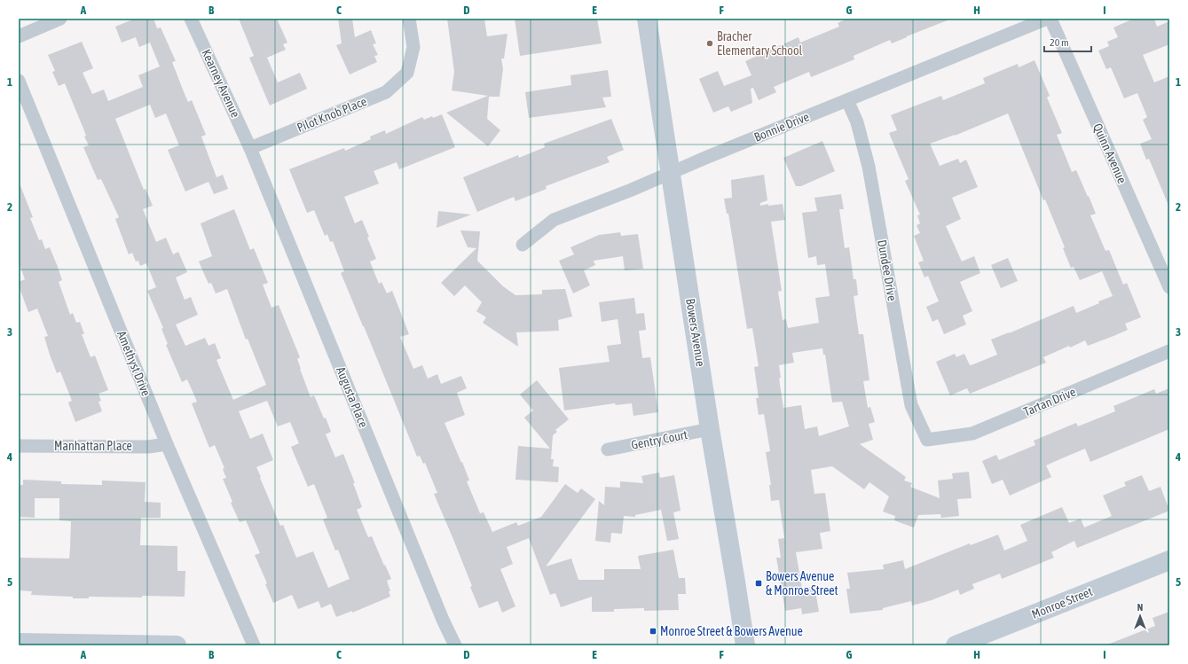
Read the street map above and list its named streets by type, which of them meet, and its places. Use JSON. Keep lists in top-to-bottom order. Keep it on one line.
{"streets":{"main road":["Bowers Avenue","Monroe Street"],"street":["Kearney Avenue","Pilot Knob Place","Bonnie Drive","Quinn Avenue","Dundee Drive","Amethyst Drive","Augusta Place","Tartan Drive","Gentry Court","Manhattan Place"]},"crossings":[["Kearney Avenue","Pilot Knob Place"],["Kearney Avenue","Augusta Place"],["Pilot Knob Place","Augusta Place"],["Bonnie Drive","Dundee Drive"],["Bonnie Drive","Bowers Avenue"],["Dundee Drive","Tartan Drive"],["Bowers Avenue","Gentry Court"],["Amethyst Drive","Manhattan Place"]],"places":{"other":["Bracher Elementary School"],"transit":["Bowers Avenue & Monroe Street","Monroe Street & Bowers Avenue"]},"scale_bar":"20 m","north":"top","grid":{"columns":["A","B","C","D","E","F","G","H","I"],"rows":["1","2","3","4","5"]}}
